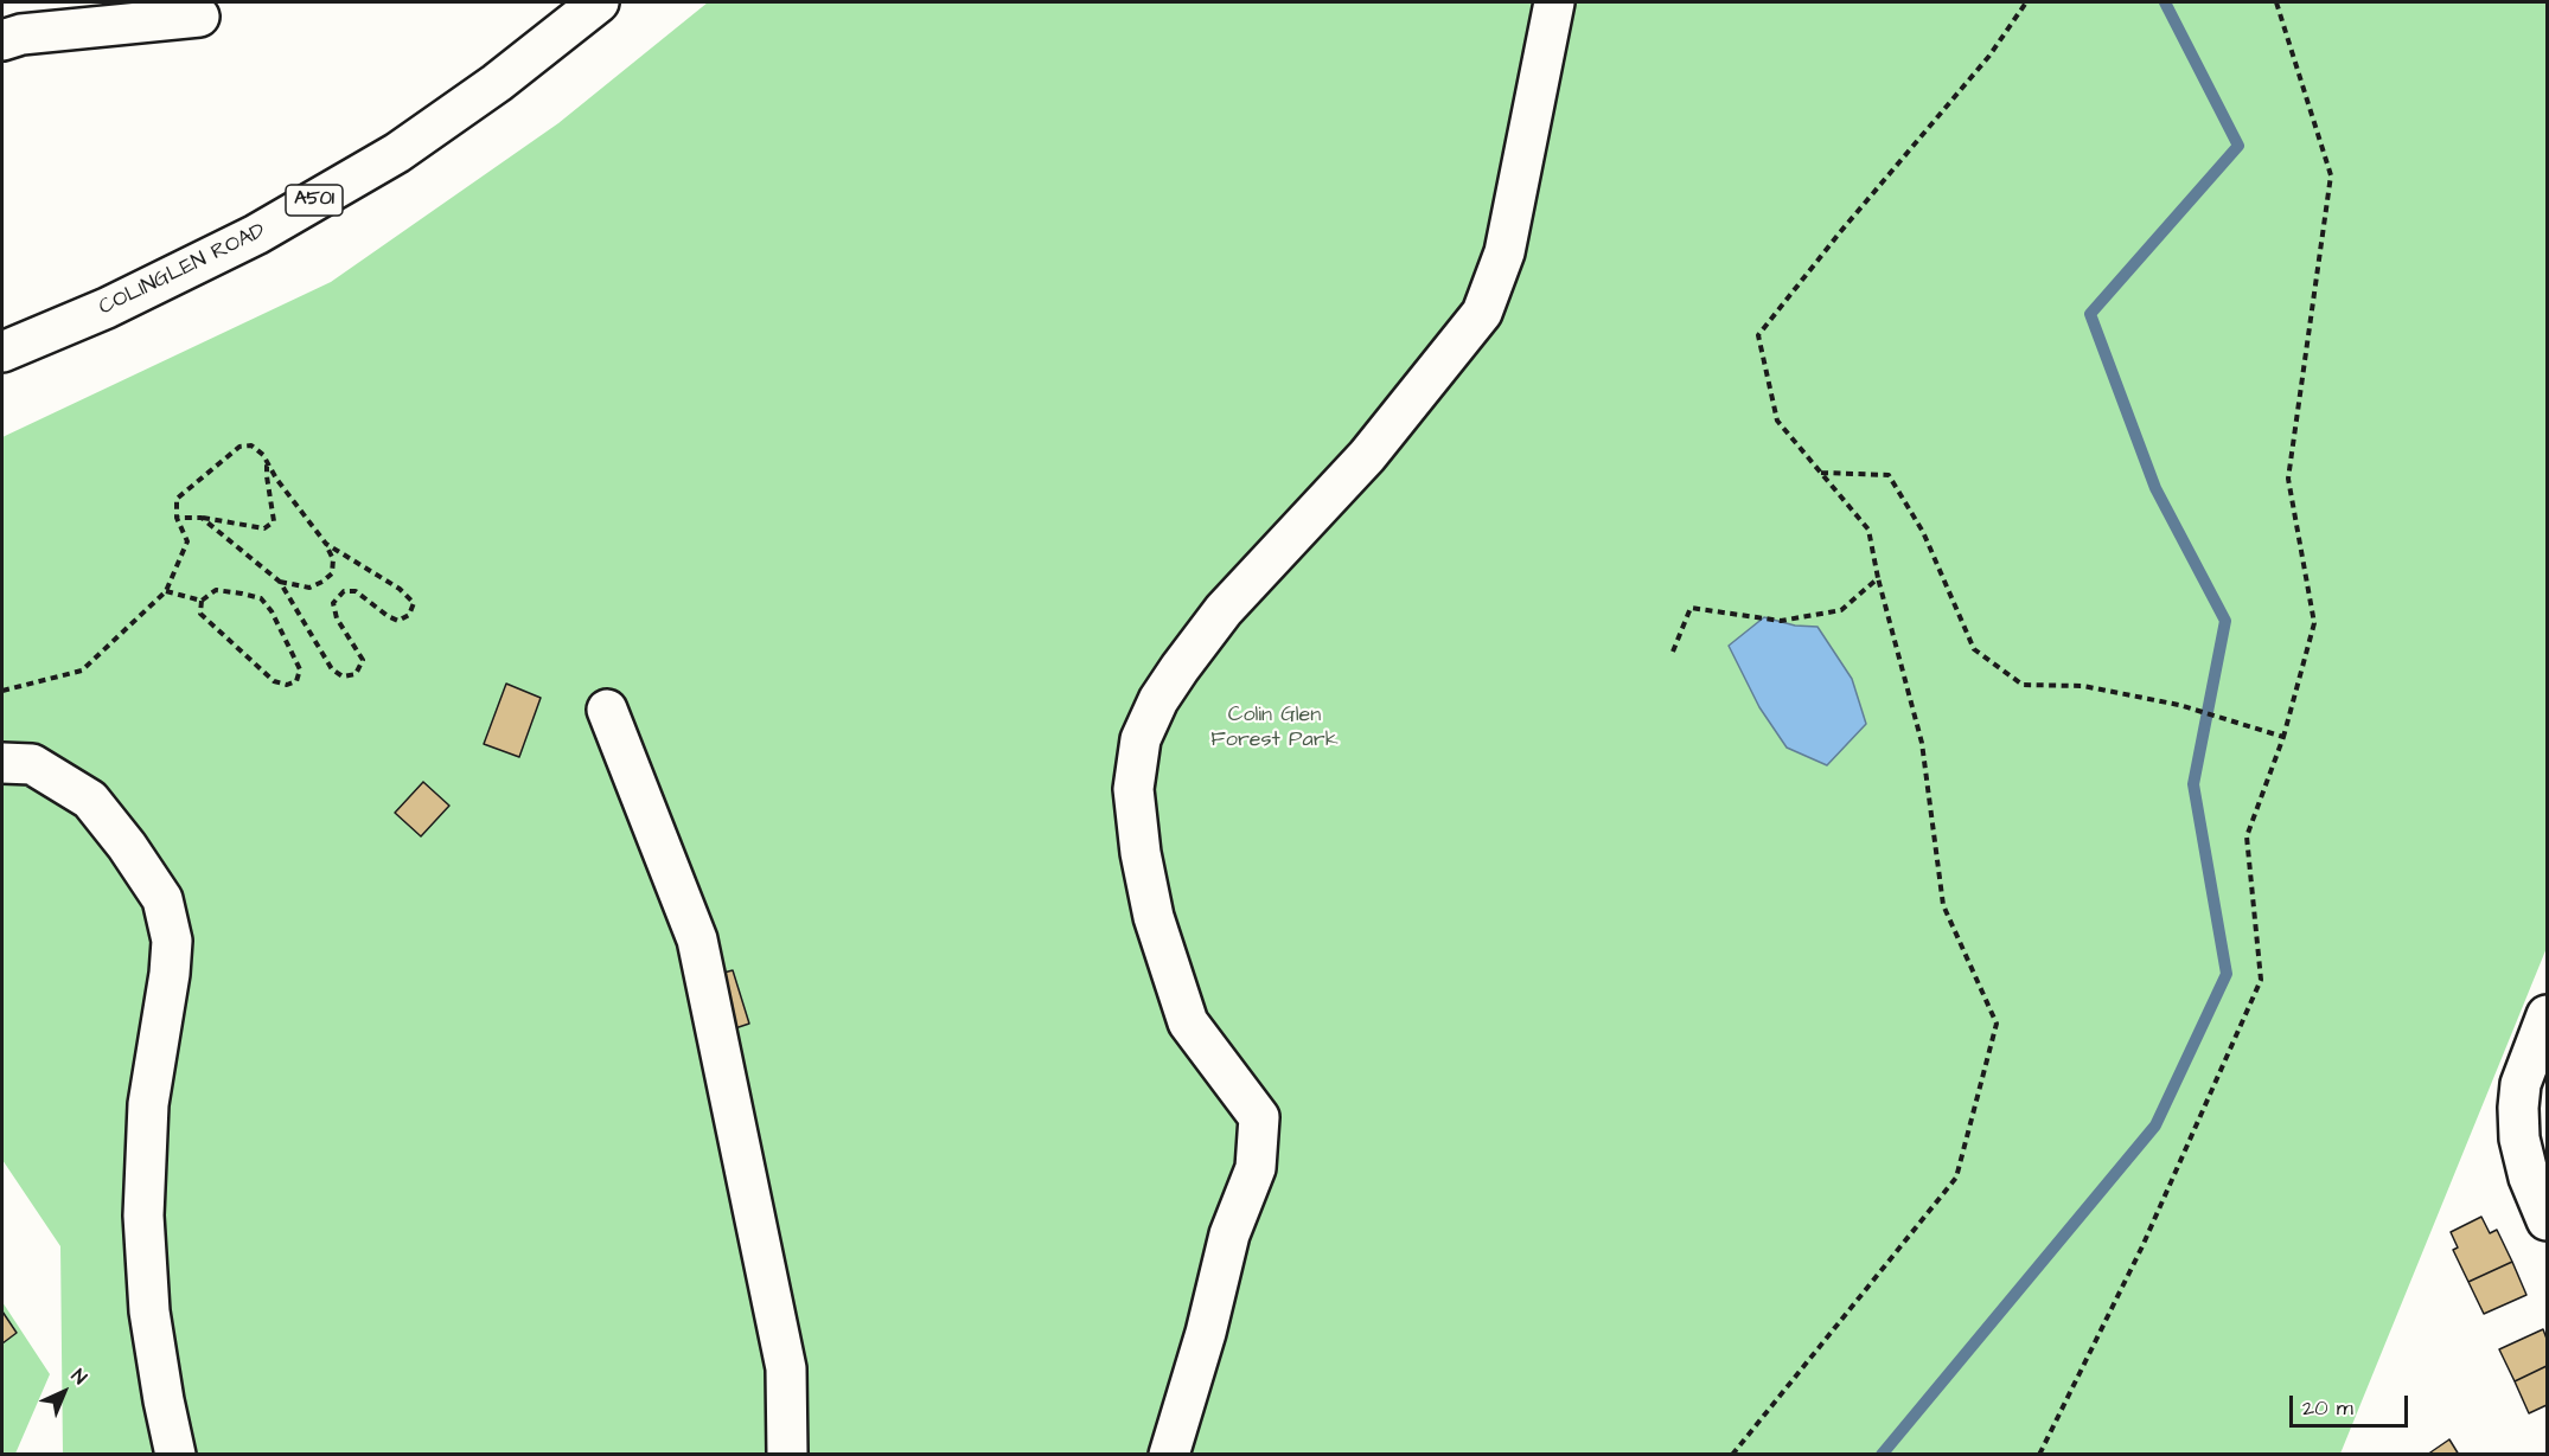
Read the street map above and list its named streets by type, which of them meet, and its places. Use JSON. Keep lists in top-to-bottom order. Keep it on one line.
{"streets":{"main road":["A501","COLINGLEN ROAD"]},"parks":["Colin Glen Forest Park"],"scale_bar":"20 m","north":"top right"}
